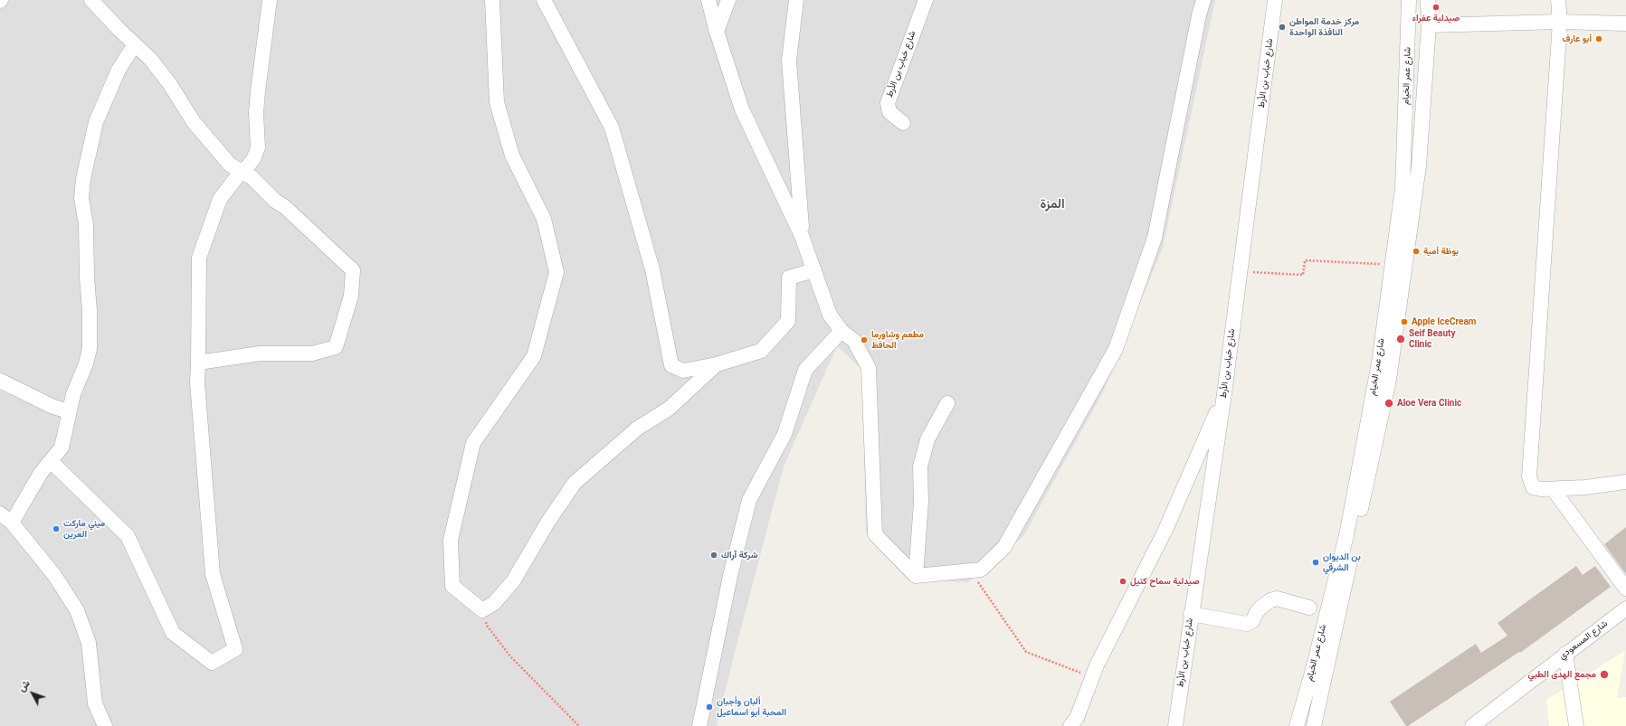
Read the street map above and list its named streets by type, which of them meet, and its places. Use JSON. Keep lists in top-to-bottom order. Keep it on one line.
{"streets":{"street":["شارع خباب بن الأرط","شارع عمر الخيام","شارع المسعودي"]},"districts":["المزة"],"places":["صيدلية عفراء","مركز خدمة المواطن النافذة الواحدة","أبو عارف","بوظة أمية","Apple IceCream","Seif Beauty Clinic","مطعم وشاورما الحافظ","Aloe Vera Clinic","ميني ماركت العرين","شركة آراك","بن الديوان الشرقي","صيدلية سماح كتيل","مجمع الهدى الطبي","ألبان وأجبان المحبة أبو اسماعيل"],"north":"top left"}
